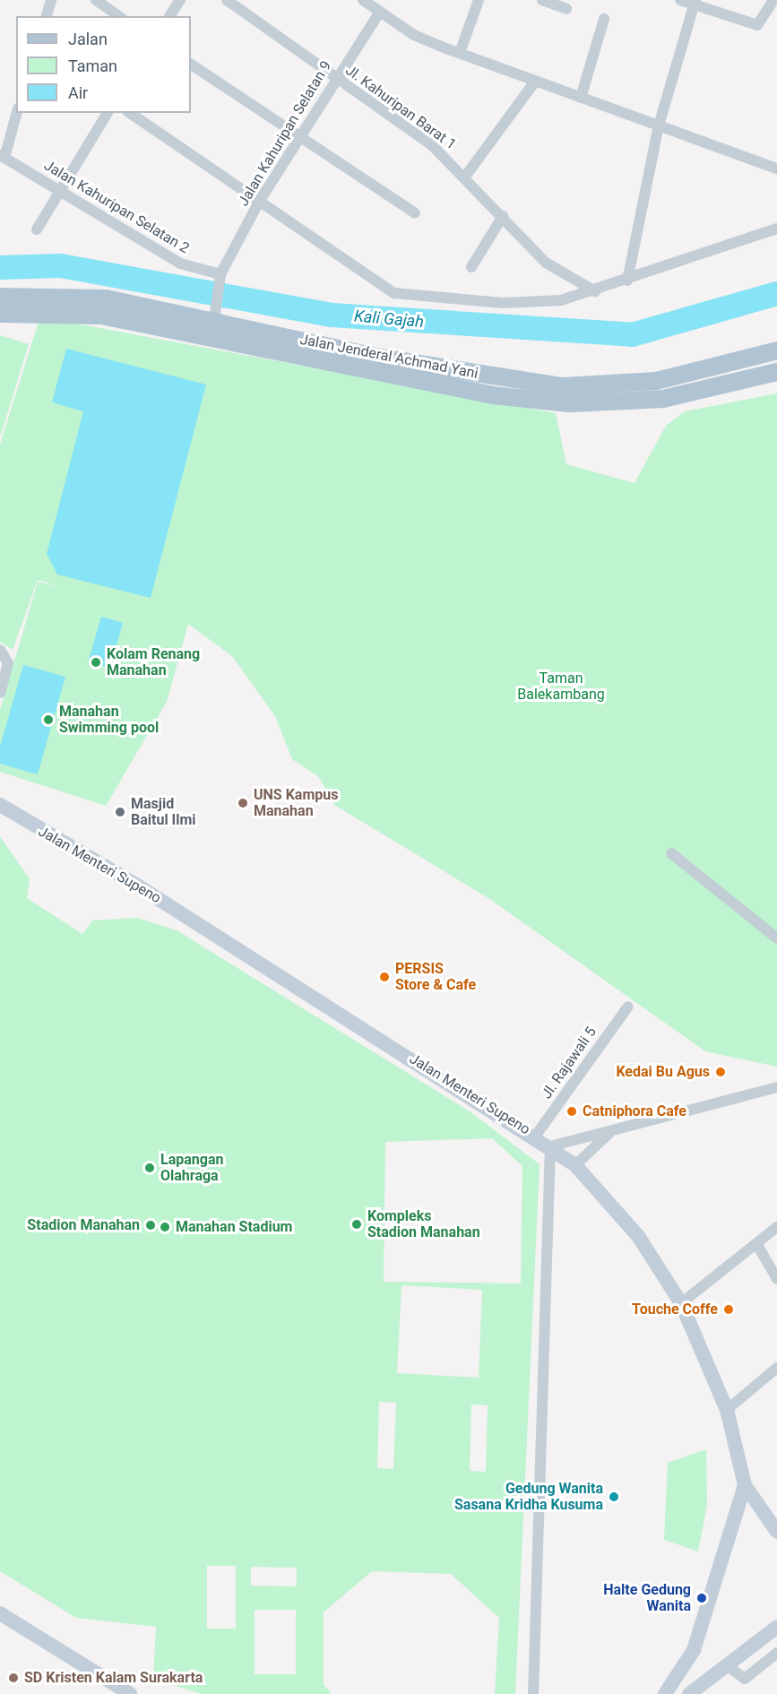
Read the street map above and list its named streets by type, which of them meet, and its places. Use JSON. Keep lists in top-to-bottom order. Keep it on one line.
{"streets":{"main road":["Jalan Jenderal Achmad Yani","Jalan Menteri Supeno"],"street":["Jl. Kahuripan Barat 1","Jalan Kahuripan Selatan 9","Jalan Kahuripan Selatan 2","Jl. Rajawali 5"]},"crossings":[["Jl. Kahuripan Barat 1","Jalan Kahuripan Selatan 9"],["Jalan Kahuripan Selatan 9","Jalan Kahuripan Selatan 2"],["Jalan Menteri Supeno","Jl. Rajawali 5"]],"water":["Kali Gajah"],"parks":["Taman Balekambang"],"places":["Kolam Renang Manahan","Manahan Swimming pool","UNS Kampus Manahan","Masjid Baitul Ilmi","PERSIS Store & Cafe","Kedai Bu Agus","Catniphora Cafe","Lapangan Olahraga","Kompleks Stadion Manahan","Stadion Manahan","Manahan Stadium","Touche Coffe","Gedung Wanita Sasana Kridha Kusuma","Halte Gedung Wanita","SD Kristen Kalam Surakarta"],"legend":["Jalan","Taman","Air"]}
